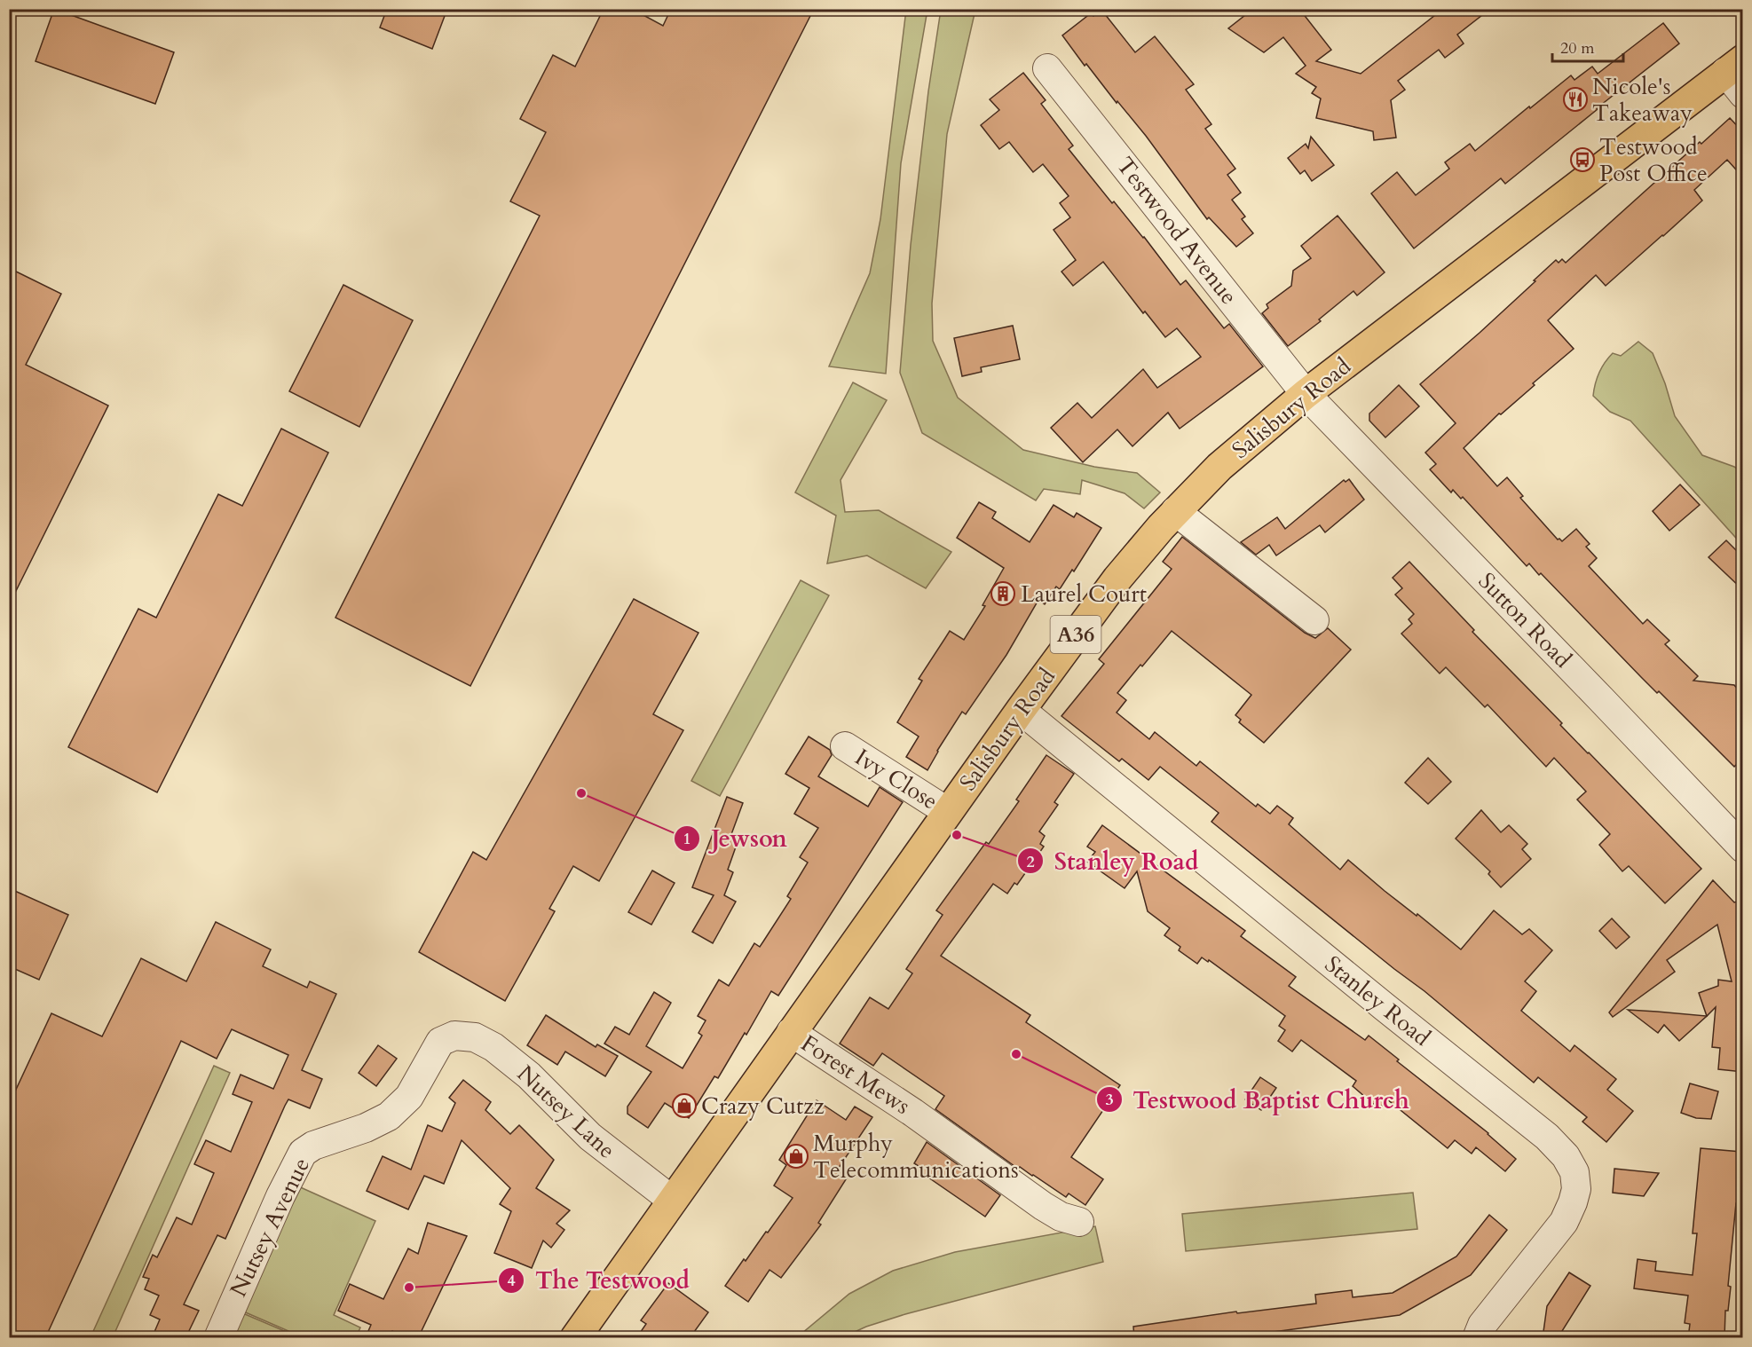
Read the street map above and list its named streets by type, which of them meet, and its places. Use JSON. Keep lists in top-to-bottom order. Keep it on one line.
{"streets":{"main road":["Salisbury Road","A36"],"street":["Testwood Avenue","Sutton Road","Ivy Close","Stanley Road","Forest Mews","Nutsey Lane","Nutsey Avenue"]},"crossings":[["Testwood Avenue","Salisbury Road"],["Testwood Avenue","Sutton Road"],["Salisbury Road","Sutton Road"],["Salisbury Road","Ivy Close"],["Salisbury Road","Stanley Road"],["Salisbury Road","Forest Mews"],["Salisbury Road","Nutsey Lane"],["Nutsey Lane","Nutsey Avenue"]],"places":{"restaurant":["Nicole's Takeaway"],"bus stop":["Testwood Post Office"],"building":["Laurel Court"],"other":["Jewson","Stanley Road","Testwood Baptist Church","The Testwood"],"shop":["Crazy Cutzz","Murphy Telecommunications"]},"scale_bar":"20 m"}
